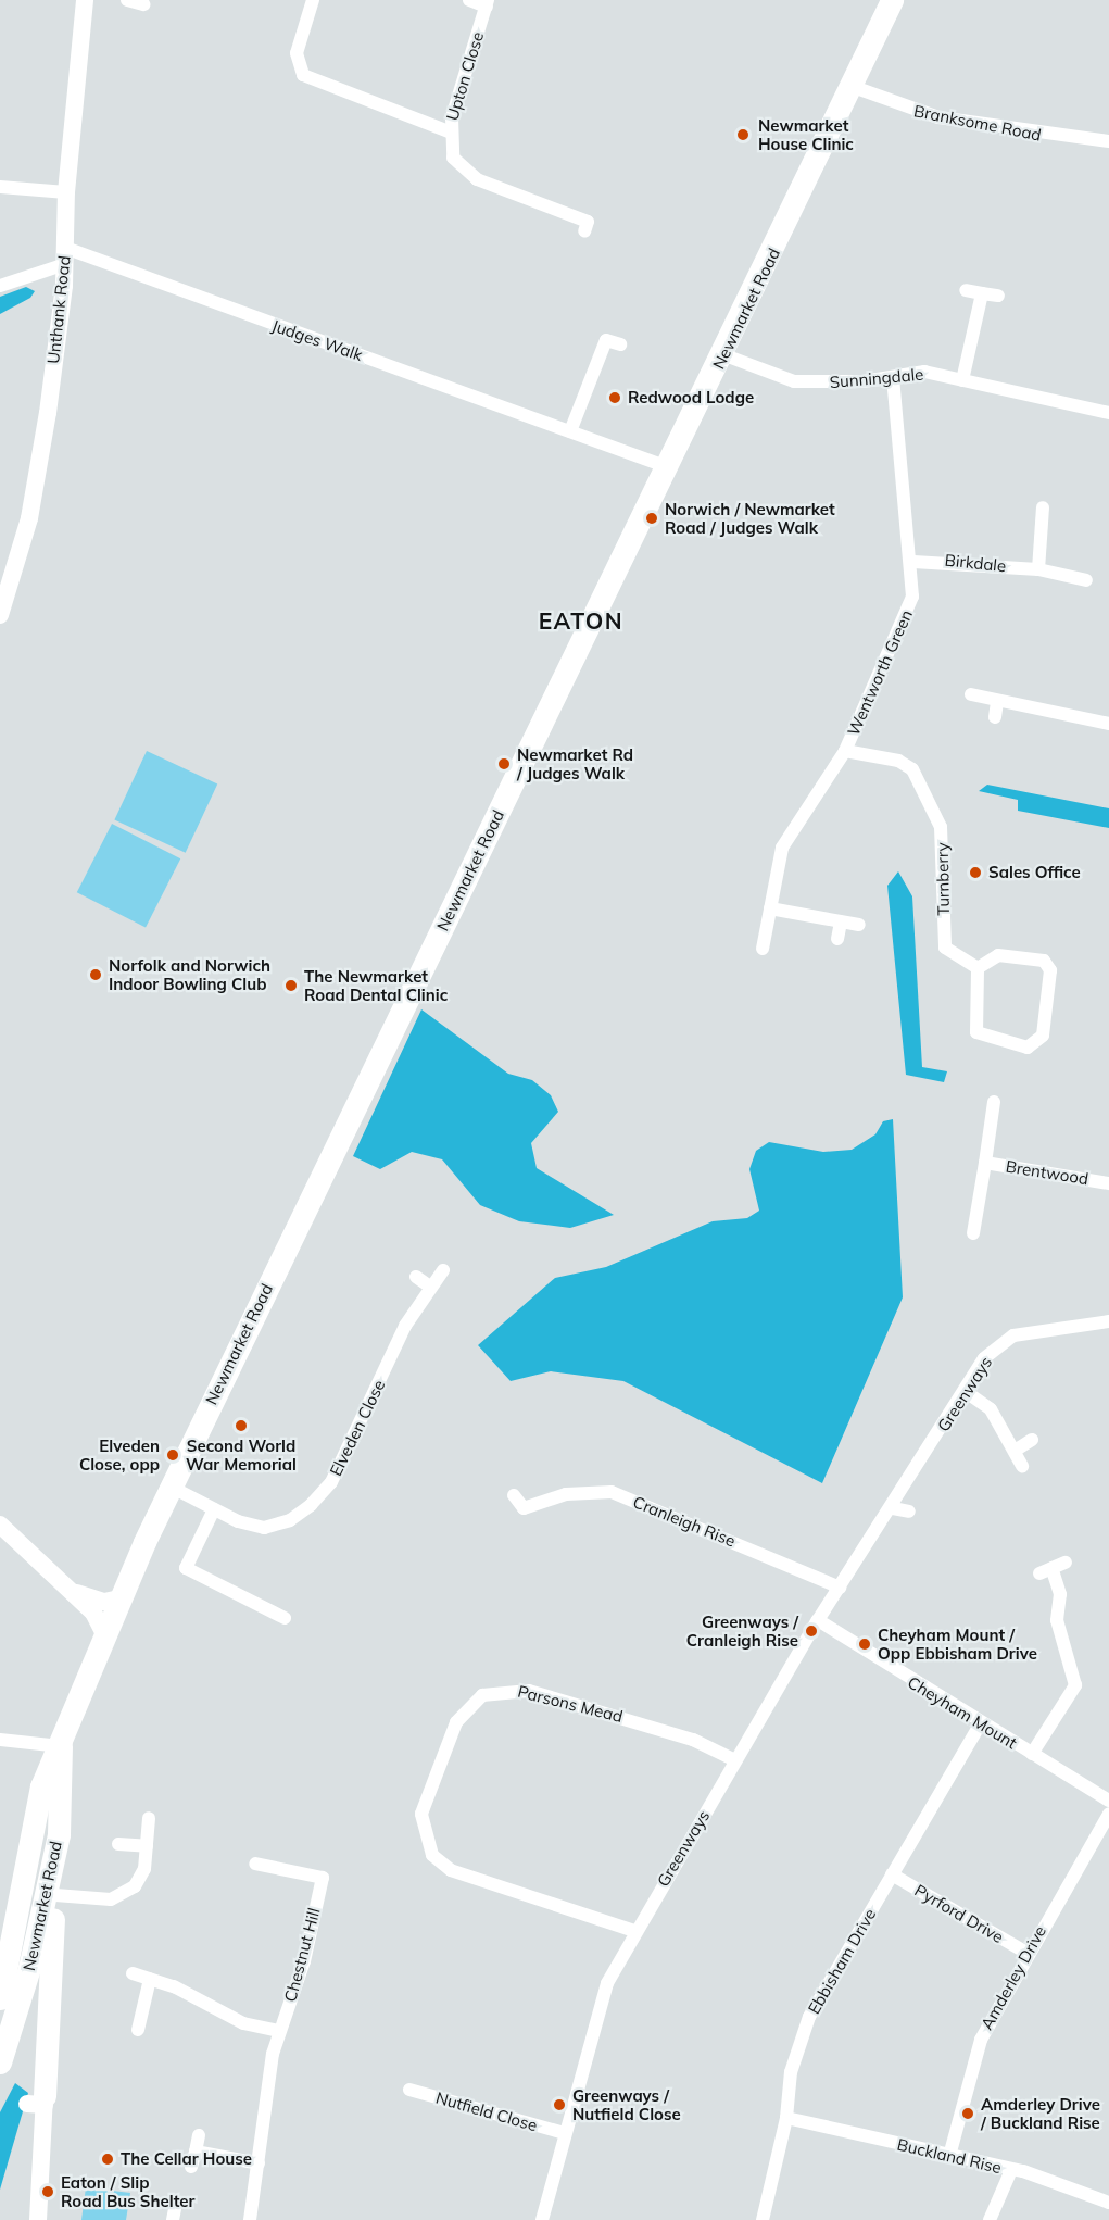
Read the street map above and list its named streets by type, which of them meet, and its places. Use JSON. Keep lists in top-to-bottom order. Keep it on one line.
{"streets":{"highway":["Newmarket Road"],"street":["Upton Close","Branksome Road","Unthank Road","Judges Walk","Sunningdale","Birkdale","Wentworth Green","Turnberry","Brentwood","Greenways","Elveden Close","Cranleigh Rise","Parsons Mead","Cheyham Mount","Pyrford Drive","Chestnut Hill","Ebbisham Drive","Amderley Drive","Nutfield Close","Buckland Rise"]},"crossings":[["Branksome Road","Newmarket Road"],["Newmarket Road","Judges Walk"],["Newmarket Road","Sunningdale"],["Newmarket Road","Elveden Close"],["Unthank Road","Judges Walk"],["Sunningdale","Wentworth Green"],["Birkdale","Wentworth Green"],["Wentworth Green","Turnberry"],["Greenways","Cranleigh Rise"],["Greenways","Parsons Mead"],["Greenways","Cheyham Mount"],["Greenways","Nutfield Close"],["Cheyham Mount","Ebbisham Drive"],["Pyrford Drive","Ebbisham Drive"],["Pyrford Drive","Amderley Drive"],["Ebbisham Drive","Buckland Rise"],["Amderley Drive","Buckland Rise"]],"districts":["EATON"],"places":["Newmarket House Clinic","Redwood Lodge","Norwich / Newmarket Road / Judges Walk","Newmarket Rd / Judges Walk","Sales Office","Norfolk and Norwich Indoor Bowling Club","The Newmarket Road Dental Clinic","Second World War Memorial","Elveden Close, opp","Greenways / Cranleigh Rise","Cheyham Mount / Opp Ebbisham Drive","Greenways / Nutfield Close","Amderley Drive / Buckland Rise","The Cellar House","Eaton / Slip Road Bus Shelter"]}
